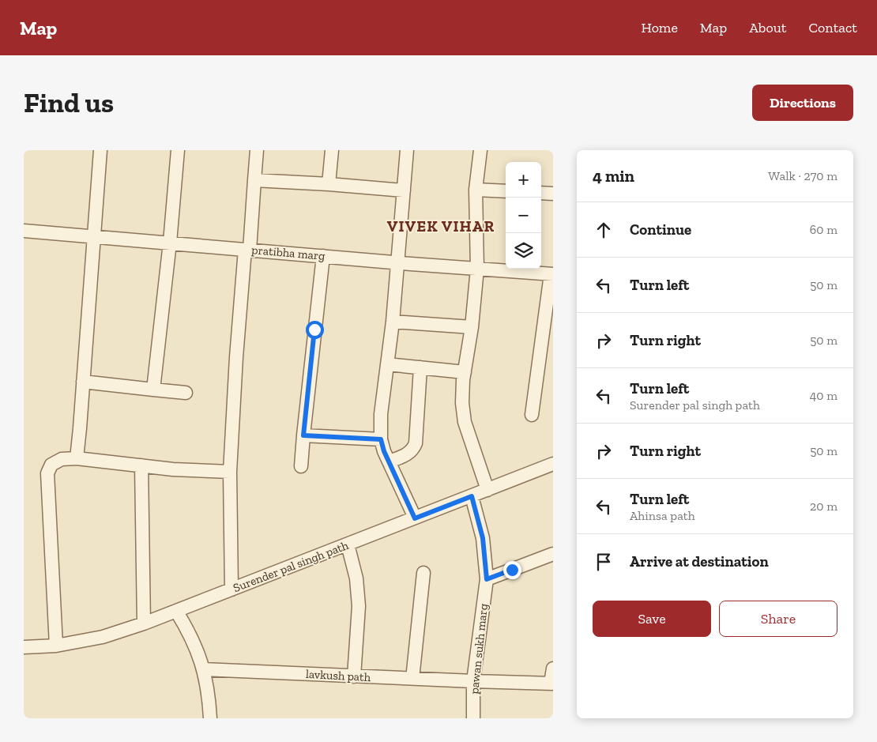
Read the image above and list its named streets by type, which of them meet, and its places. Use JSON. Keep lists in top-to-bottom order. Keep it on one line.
{"streets":{"street":["pratibha marg","Surender pal singh path","pawan sukh marg","lavkush path"]},"crossings":[["Surender pal singh path","pawan sukh marg"],["pawan sukh marg","lavkush path"]],"districts":["VIVEK VIHAR"],"page":{"header":"Map","nav":["Home","Map","About","Contact"],"buttons":["Directions",["Save","Share"]],"title":"Find us","heading":["4 min","Walk · 270 m"],"map_buttons":["+","−"],"list":[["Continue","60 m"],["Turn left","50 m"],["Turn right","50 m"],["Turn left","Surender pal singh path","40 m"],["Turn right","50 m"],["Turn left","Ahinsa path","20 m"],"Arrive at destination"]}}
